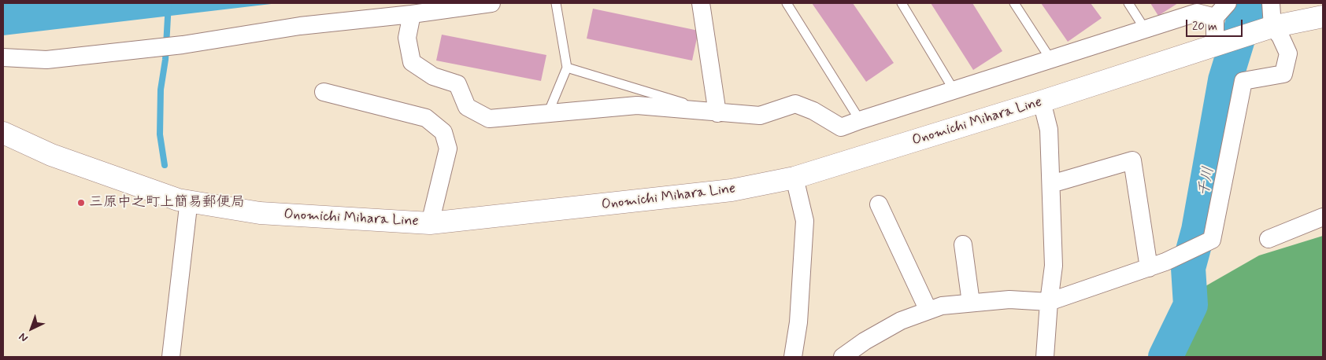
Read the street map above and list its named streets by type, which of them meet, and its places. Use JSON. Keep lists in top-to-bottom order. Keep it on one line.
{"streets":{"main road":["Onomichi Mihara Line"]},"water":["千川"],"places":["三原中之町上簡易郵便局"],"scale_bar":"20 m","north":"bottom left"}
